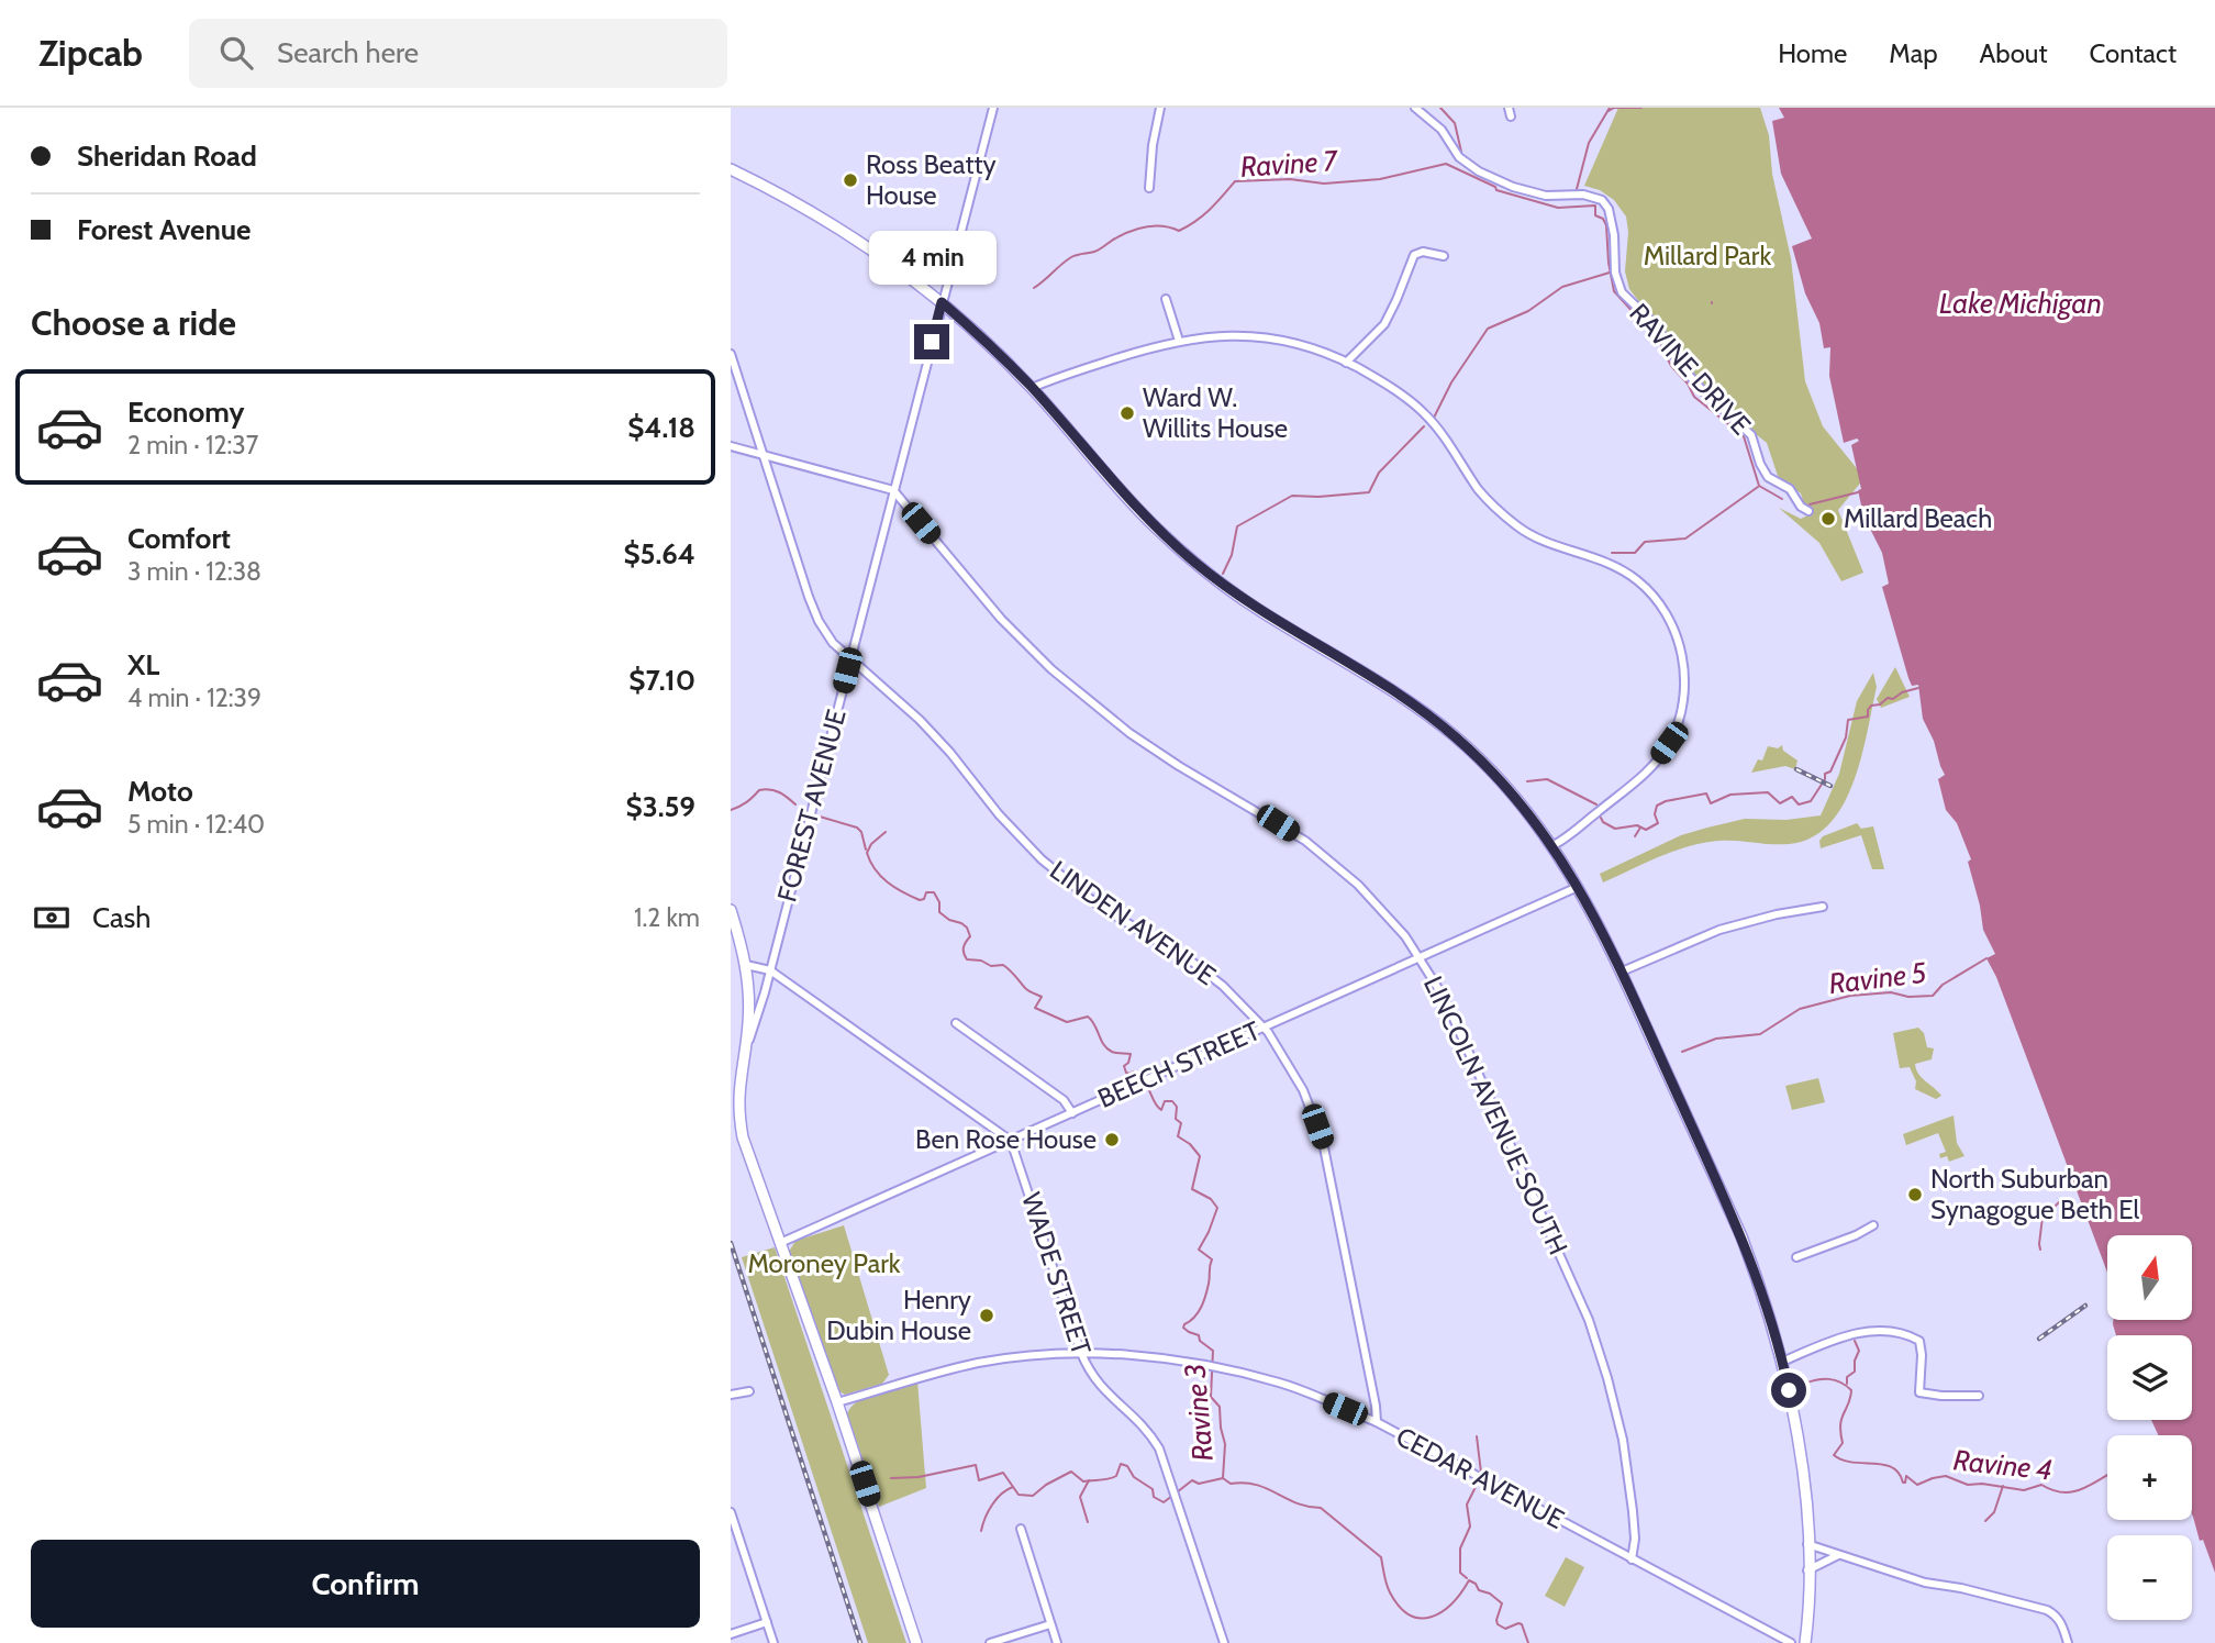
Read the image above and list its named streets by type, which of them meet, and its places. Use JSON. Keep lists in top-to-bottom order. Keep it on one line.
{"streets":{"street":["RAVINE DRIVE","FOREST AVENUE","LINDEN AVENUE","BEECH STREET","LINCOLN AVENUE SOUTH","WADE STREET","CEDAR AVENUE"]},"crossings":[["FOREST AVENUE","LINDEN AVENUE"],["FOREST AVENUE","LINCOLN AVENUE SOUTH"],["LINDEN AVENUE","BEECH STREET"],["LINDEN AVENUE","CEDAR AVENUE"],["BEECH STREET","LINCOLN AVENUE SOUTH"],["BEECH STREET","WADE STREET"],["LINCOLN AVENUE SOUTH","CEDAR AVENUE"],["WADE STREET","CEDAR AVENUE"]],"water":["Ravine 7","Lake Michigan","Ravine 5","Ravine 3","Ravine 4"],"parks":["Millard Park","Moroney Park"],"places":["Ross Beatty House","Ward W. Willits House","Millard Beach","Ben Rose House","North Suburban Synagogue Beth El","Henry Dubin House"],"north":"top","page":{"header":"Zipcab","search":"Search here","nav":["Home","Map","About","Contact"],"banner":["Sheridan Road","Forest Avenue"],"bubble":"4 min","heading":"Choose a ride","list":[{"name":"Economy","note":"2 min · 12:37","value":"$4.18"},{"name":"Comfort","note":"3 min · 12:38","value":"$5.64"},{"name":"XL","note":"4 min · 12:39","value":"$7.10"},{"name":"Moto","note":"5 min · 12:40","value":"$3.59"}],"pay":["Cash","1.2 km"],"map_buttons":["+","−"],"buttons":"Confirm"}}
